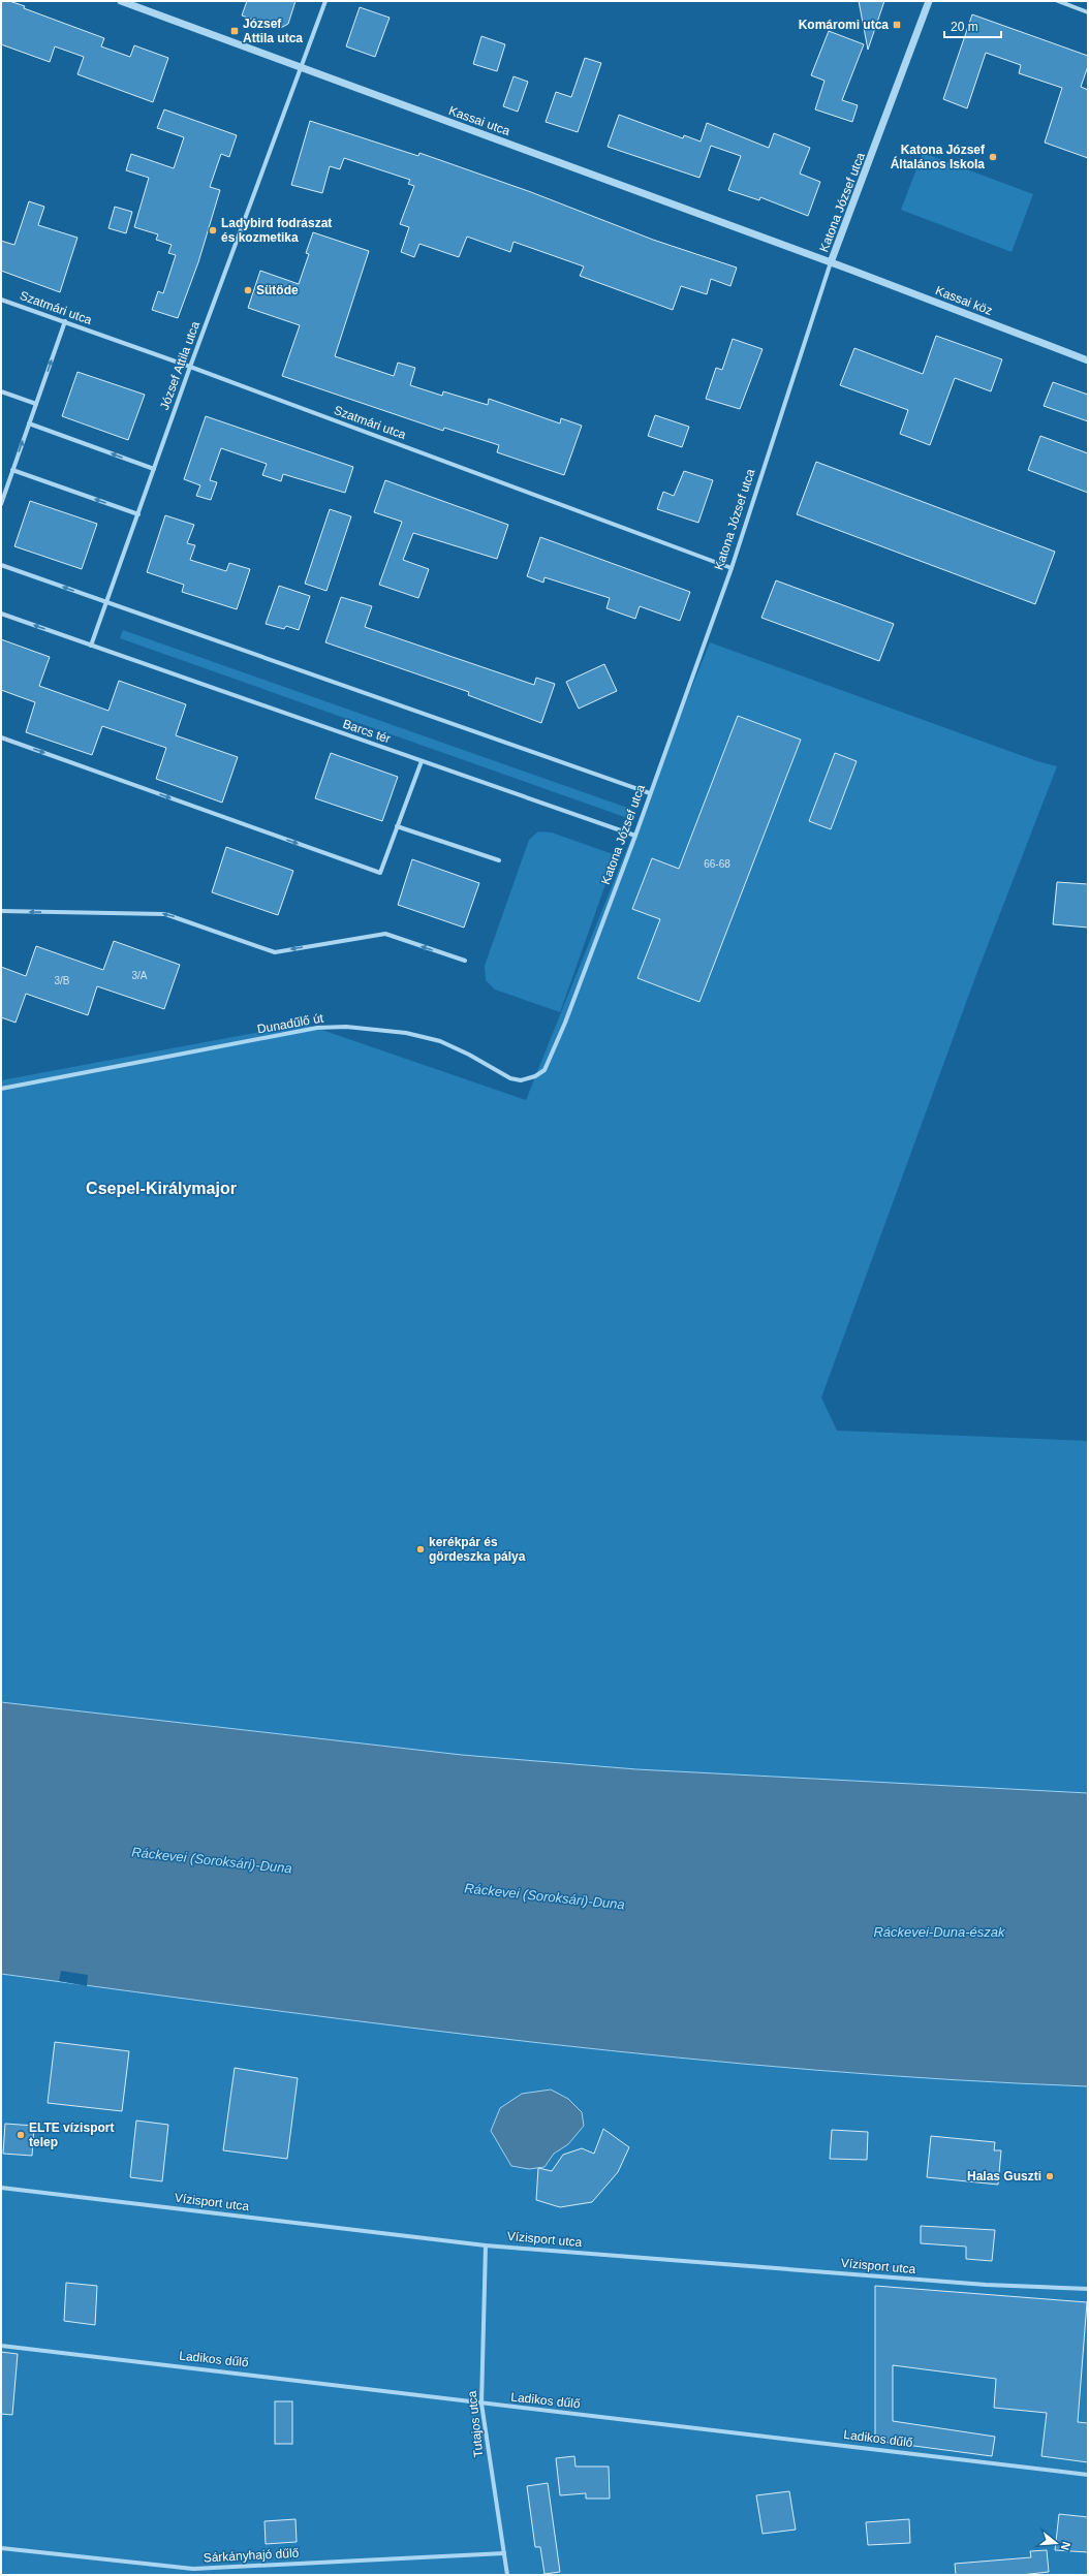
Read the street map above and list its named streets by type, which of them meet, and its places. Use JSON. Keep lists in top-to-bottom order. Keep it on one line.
{"streets":{"street":["Kassai utca","Katona József utca","Kassai köz","Szatmári utca","József Attila utca","Barcs tér","Dunadűlő út","Vízisport utca","Ladikos dűlő","Tutajos utca","Sárkányhajó dűlő"]},"crossings":[["Kassai utca","Katona József utca"],["Kassai utca","Kassai köz"],["Kassai utca","József Attila utca"],["Katona József utca","Kassai köz"],["Katona József utca","Szatmári utca"],["Katona József utca","Barcs tér"],["Katona József utca","Dunadűlő út"],["Szatmári utca","József Attila utca"],["József Attila utca","Barcs tér"],["Vízisport utca","Tutajos utca"],["Ladikos dűlő","Tutajos utca"],["Tutajos utca","Sárkányhajó dűlő"]],"districts":["Csepel-Királymajor"],"water":["Ráckevei (Soroksári)-Duna","Ráckevei-Duna-észak"],"places":{"transit":["Komáromi utca","József Attila utca"],"other":["Katona József Általános Iskola","Ladybird fodrászat és kozmetika","Sütöde","kerékpár és gördeszka pálya","ELTE vízisport telep","Halas Guszti"]},"house_numbers":["66-68","3/A","3/B"],"scale_bar":"20 m","north":"right"}
